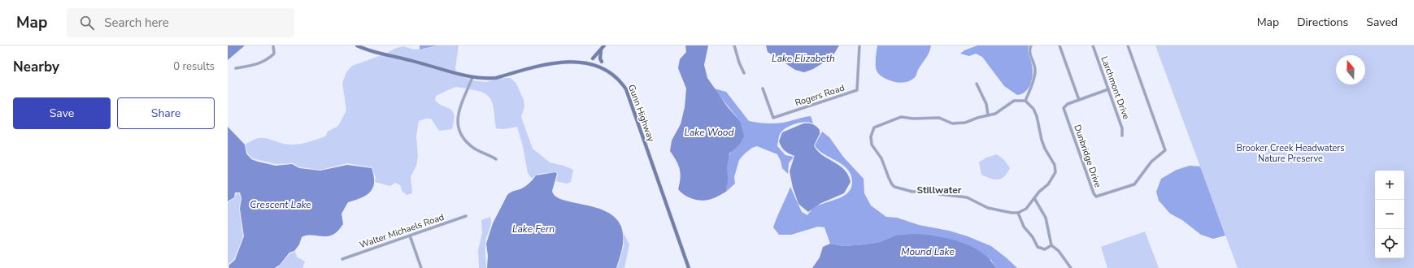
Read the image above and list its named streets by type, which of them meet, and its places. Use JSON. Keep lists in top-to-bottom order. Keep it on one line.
{"streets":{"main road":["Gunn Highway"],"street":["Larchmont Drive","Rogers Road","Dunbridge Drive","Walter Michaels Road"]},"crossings":[["Larchmont Drive","Dunbridge Drive"]],"districts":["Stillwater"],"water":["Lake Elizabeth","Lake Wood","Crescent Lake","Lake Fern","Mound Lake"],"parks":["Brooker Creek Headwaters Nature Preserve"],"north":"top","page":{"header":"Map","search":"Search here","nav":["Map","Directions","Saved"],"heading":["Nearby","0 results"],"buttons":["Save","Share"],"map_buttons":["+","−"]}}
